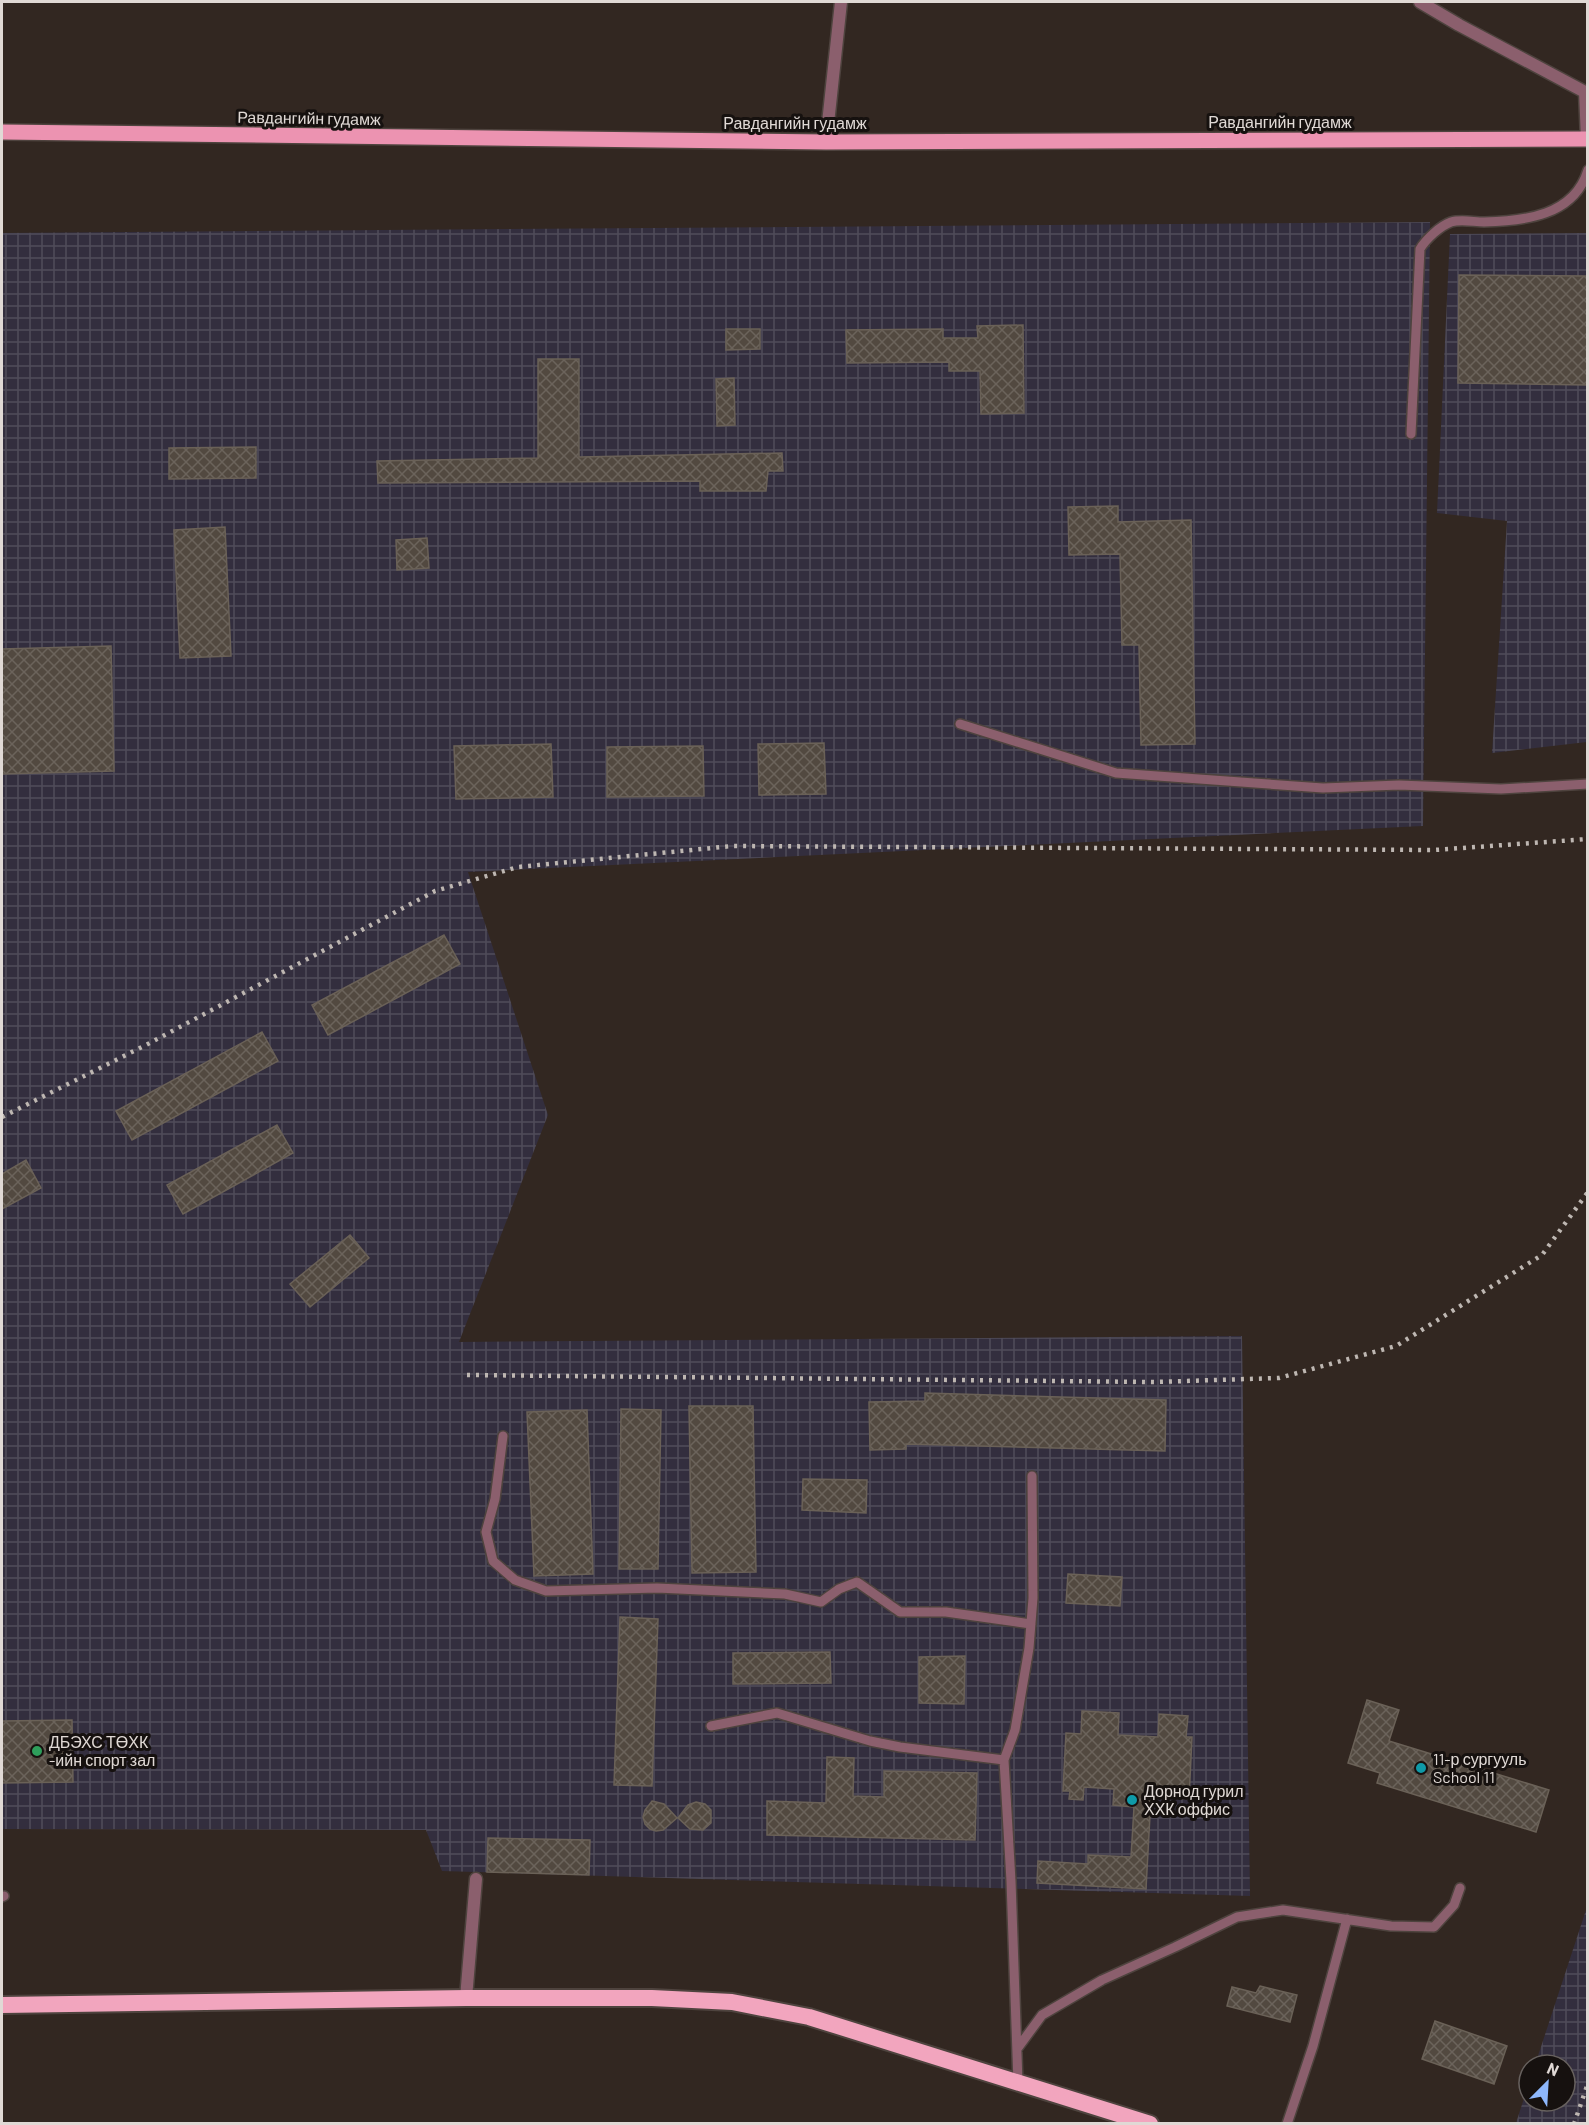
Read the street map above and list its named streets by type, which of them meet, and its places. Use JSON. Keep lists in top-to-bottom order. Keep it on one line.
{"streets":{"main road":["Равдангийн гудамж"]},"places":["ДБЭХС ТӨХК -ийн спорт зал","11-р сургууль School 11","Дорнод гурил ХХК оффис"],"north":"top right"}
